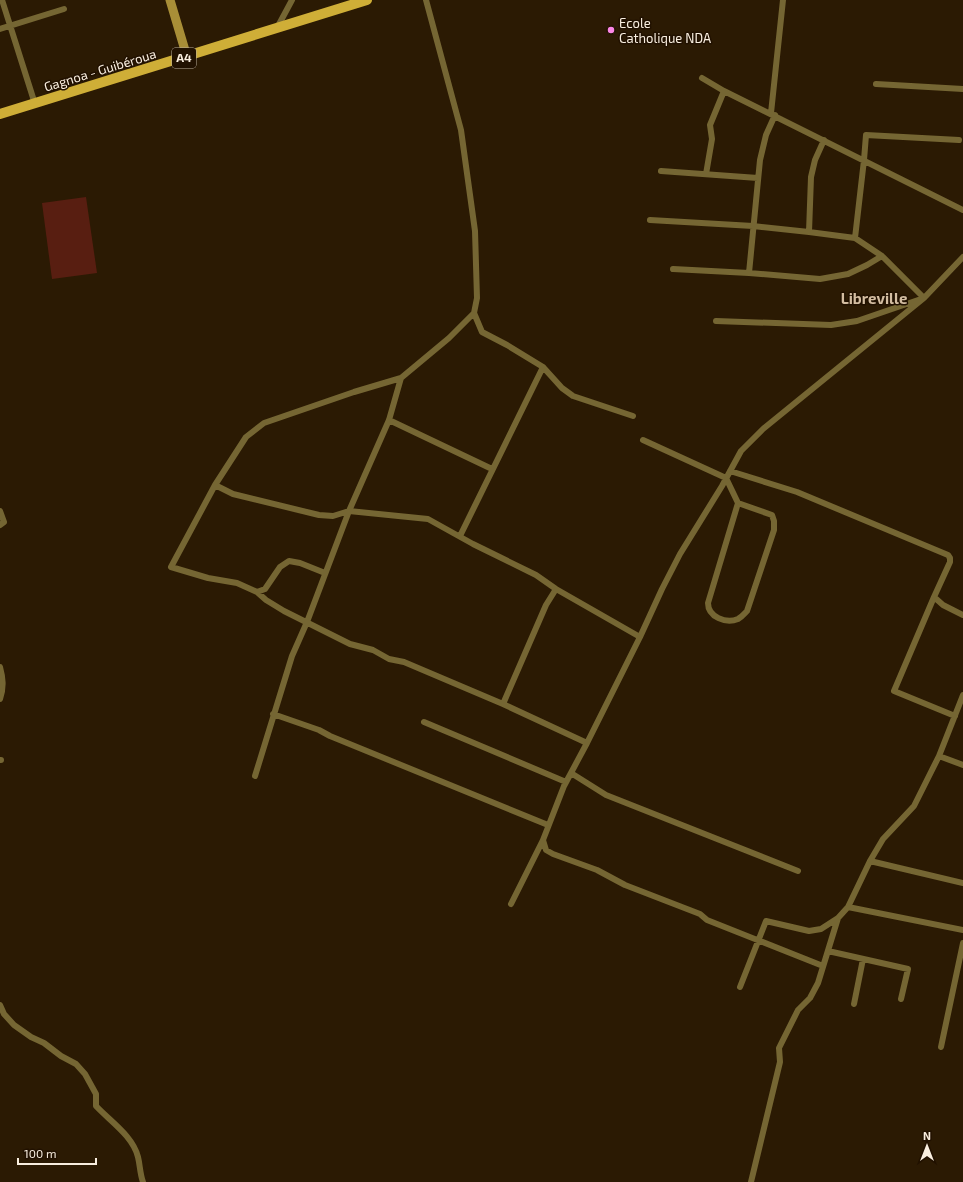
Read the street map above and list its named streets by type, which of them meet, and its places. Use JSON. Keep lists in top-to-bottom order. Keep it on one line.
{"streets":{"main road":["A4","Gagnoa - Guibéroua"]},"districts":["Libreville"],"places":["Ecole Catholique NDA"],"scale_bar":"100 m","north":"top"}
